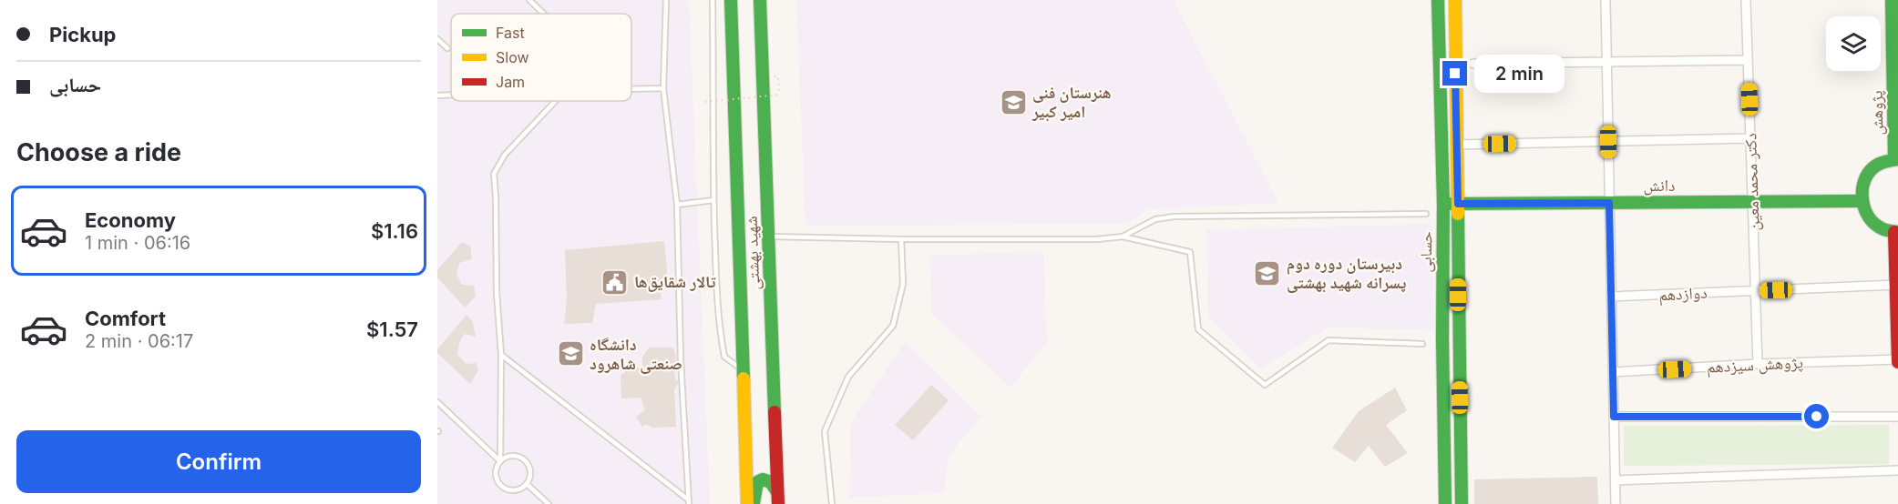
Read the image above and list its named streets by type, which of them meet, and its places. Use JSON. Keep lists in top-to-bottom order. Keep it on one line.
{"streets":{"main road":["پژوهش","دانش","حسابی","شهید بهشتی"],"street":["دکتر محمد معین","دوازدهم","پژوهش سیزدهم"]},"crossings":[["دکتر محمد معین","دانش"],["دکتر محمد معین","دوازدهم"],["دکتر محمد معین","پژوهش سیزدهم"],["دانش","حسابی"]],"places":{"school or university":["هنرستان فنی امیر کبیر","دبیرستان دوره دوم پسرانه شهید بهشتی","دانشگاه صنعتی شاهرود"],"public building":["تالار شقایق‌‌ها"]},"legend":["Fast","Slow","Jam"],"page":{"banner":["Pickup","حسابی"],"bubble":"2 min","heading":"Choose a ride","list":[{"name":"Economy","note":"1 min · 06:16","value":"$1.16"},{"name":"Comfort","note":"2 min · 06:17","value":"$1.57"}],"buttons":"Confirm"}}
